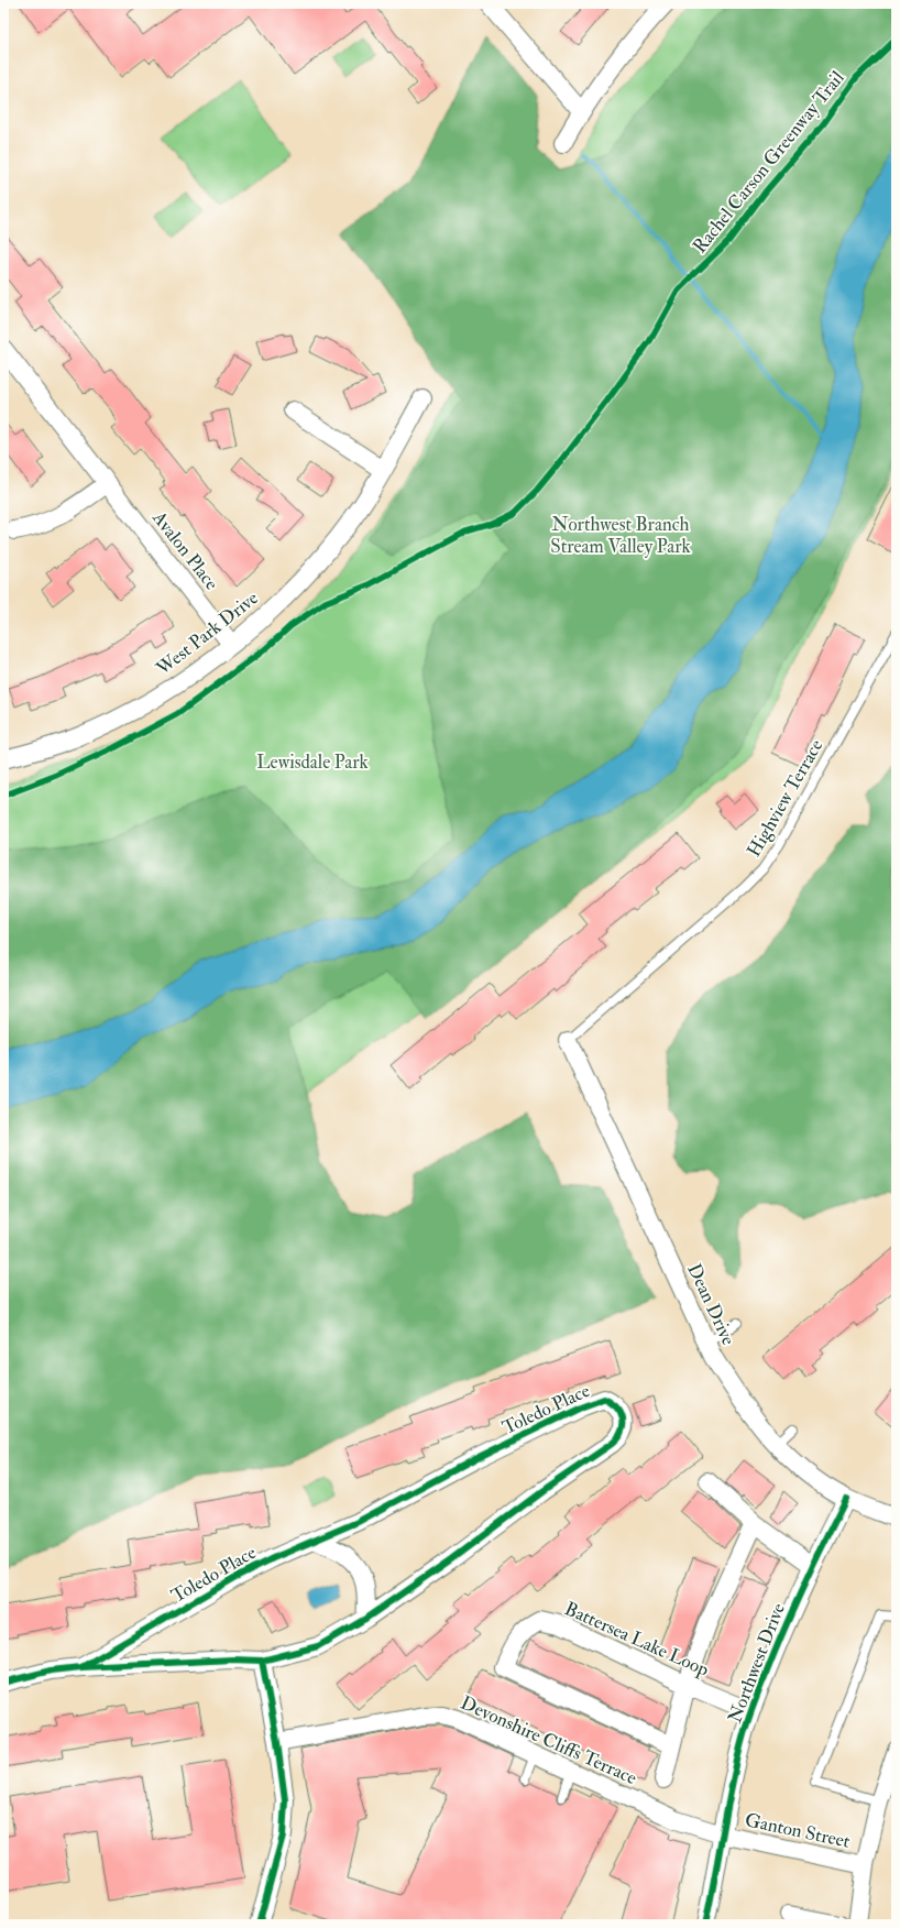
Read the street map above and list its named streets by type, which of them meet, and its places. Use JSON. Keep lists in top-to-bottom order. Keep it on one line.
{"streets":{"street":["Avalon Place","West Park Drive","Dean Drive","Toledo Place","Battersea Lake Loop","Northwest Drive","Devonshire Cliffs Terrace","Ganton Street"],"lane":["Highview Terrace"],"cycle path":["Rachel Carson Greenway Trail"]},"crossings":[["Avalon Place","West Park Drive"],["Highview Terrace","Dean Drive"],["Dean Drive","Northwest Drive"],["Battersea Lake Loop","Northwest Drive"],["Northwest Drive","Devonshire Cliffs Terrace"],["Northwest Drive","Ganton Street"],["Devonshire Cliffs Terrace","Ganton Street"]],"parks":["Northwest Branch Stream Valley Park","Lewisdale Park"]}
